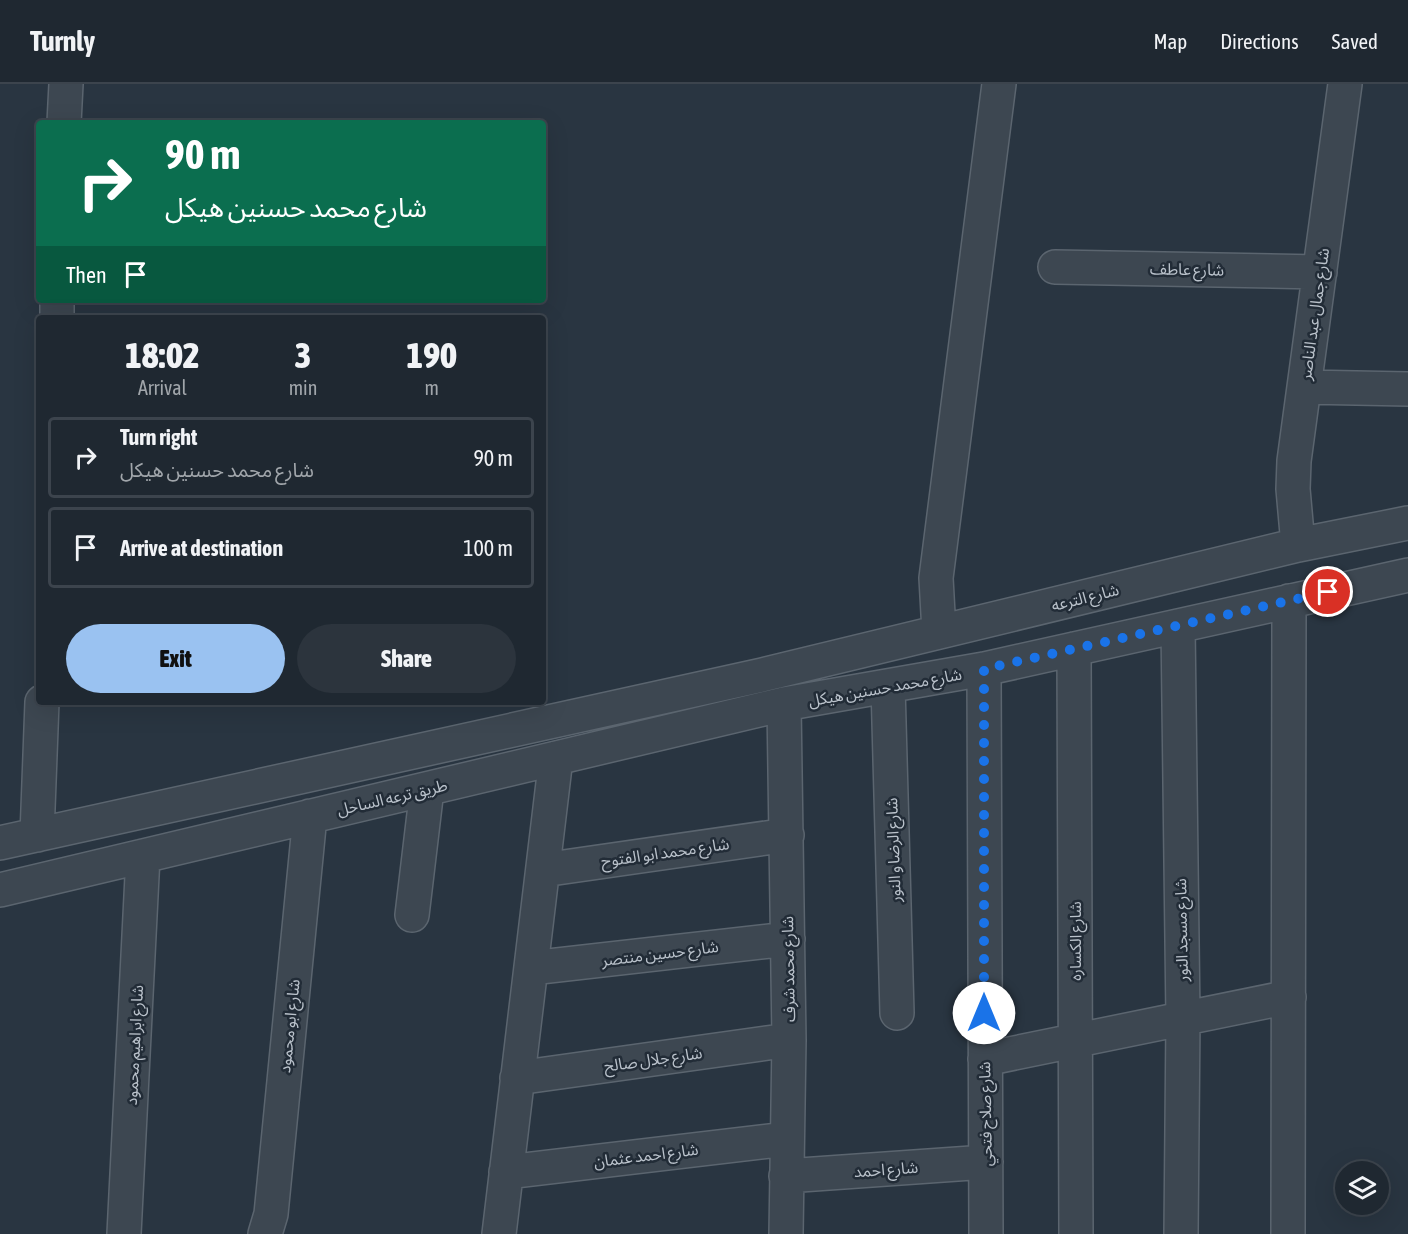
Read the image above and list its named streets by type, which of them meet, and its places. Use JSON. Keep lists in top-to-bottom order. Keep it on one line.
{"streets":{"street":["شارع عاطف","شارع جمال عبد الناصر","شارع الترعه","شارع محمد حسنين هيكل","طريق ترعه الساحل","شارع الرضا و النور","شارع محمد ابو الفتوح","شارع مسجد النور","شارع الكساره","شارع حسين منتصر","شارع محمد شرف","شارع ابو محمود","شارع ابراهيم محمود","شارع جلال صالح","شارع صلاح فتحي","شارع احمد عثمان","شارع احمد"]},"crossings":[["شارع عاطف","شارع جمال عبد الناصر"],["شارع جمال عبد الناصر","شارع الترعه"],["شارع محمد حسنين هيكل","طريق ترعه الساحل"],["شارع محمد حسنين هيكل","شارع الرضا و النور"],["شارع محمد حسنين هيكل","شارع مسجد النور"],["شارع محمد حسنين هيكل","شارع الكساره"],["شارع محمد حسنين هيكل","شارع محمد شرف"],["شارع محمد حسنين هيكل","شارع صلاح فتحي"],["طريق ترعه الساحل","شارع محمد شرف"],["طريق ترعه الساحل","شارع ابو محمود"],["طريق ترعه الساحل","شارع ابراهيم محمود"],["شارع محمد ابو الفتوح","شارع محمد شرف"],["شارع حسين منتصر","شارع محمد شرف"],["شارع محمد شرف","شارع جلال صالح"],["شارع محمد شرف","شارع احمد عثمان"],["شارع محمد شرف","شارع احمد"],["شارع صلاح فتحي","شارع احمد"]],"page":{"header":"Turnly","nav":["Map","Directions","Saved"],"turn":["90 m","شارع محمد حسنين هيكل"],"then":"Then","eta":["18:02","Arrival","3","min","190","m"],"list":[{"name":"Turn right","note":"شارع محمد حسنين هيكل","value":"90 m"},{"name":"Arrive at destination","value":"100 m"}],"buttons":["Exit","Share"]}}
